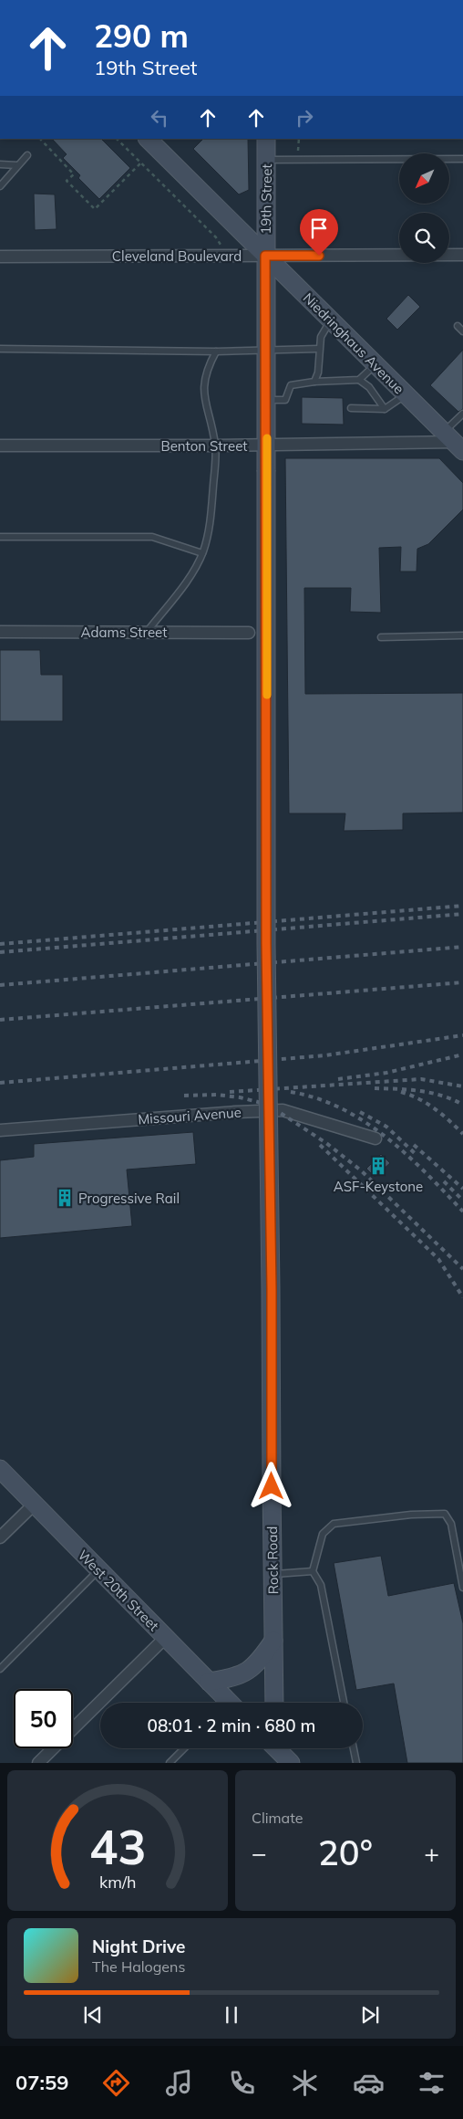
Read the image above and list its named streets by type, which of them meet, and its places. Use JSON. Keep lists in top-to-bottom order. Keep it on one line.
{"streets":{"main road":["19th Street","Niedringhaus Avenue","Rock Road","West 20th Street"],"street":["Cleveland Boulevard","Benton Street","Adams Street","Missouri Avenue"]},"crossings":[["19th Street","Cleveland Boulevard"],["19th Street","Niedringhaus Avenue"],["19th Street","Benton Street"],["19th Street","Rock Road"],["Cleveland Boulevard","Niedringhaus Avenue"],["Niedringhaus Avenue","Benton Street"]],"places":{"building":["ASF-Keystone","Progressive Rail"]},"north":"bottom left","page":{"turn":["290 m","19th Street"],"limit":"50","trip":"08:01 · 2 min · 680 m","tile":"Climate","heat":["−","20°","+"],"song":["Night Drive","The Halogens"],"tabs":"07:59","gauge":["43","km/h"]}}
